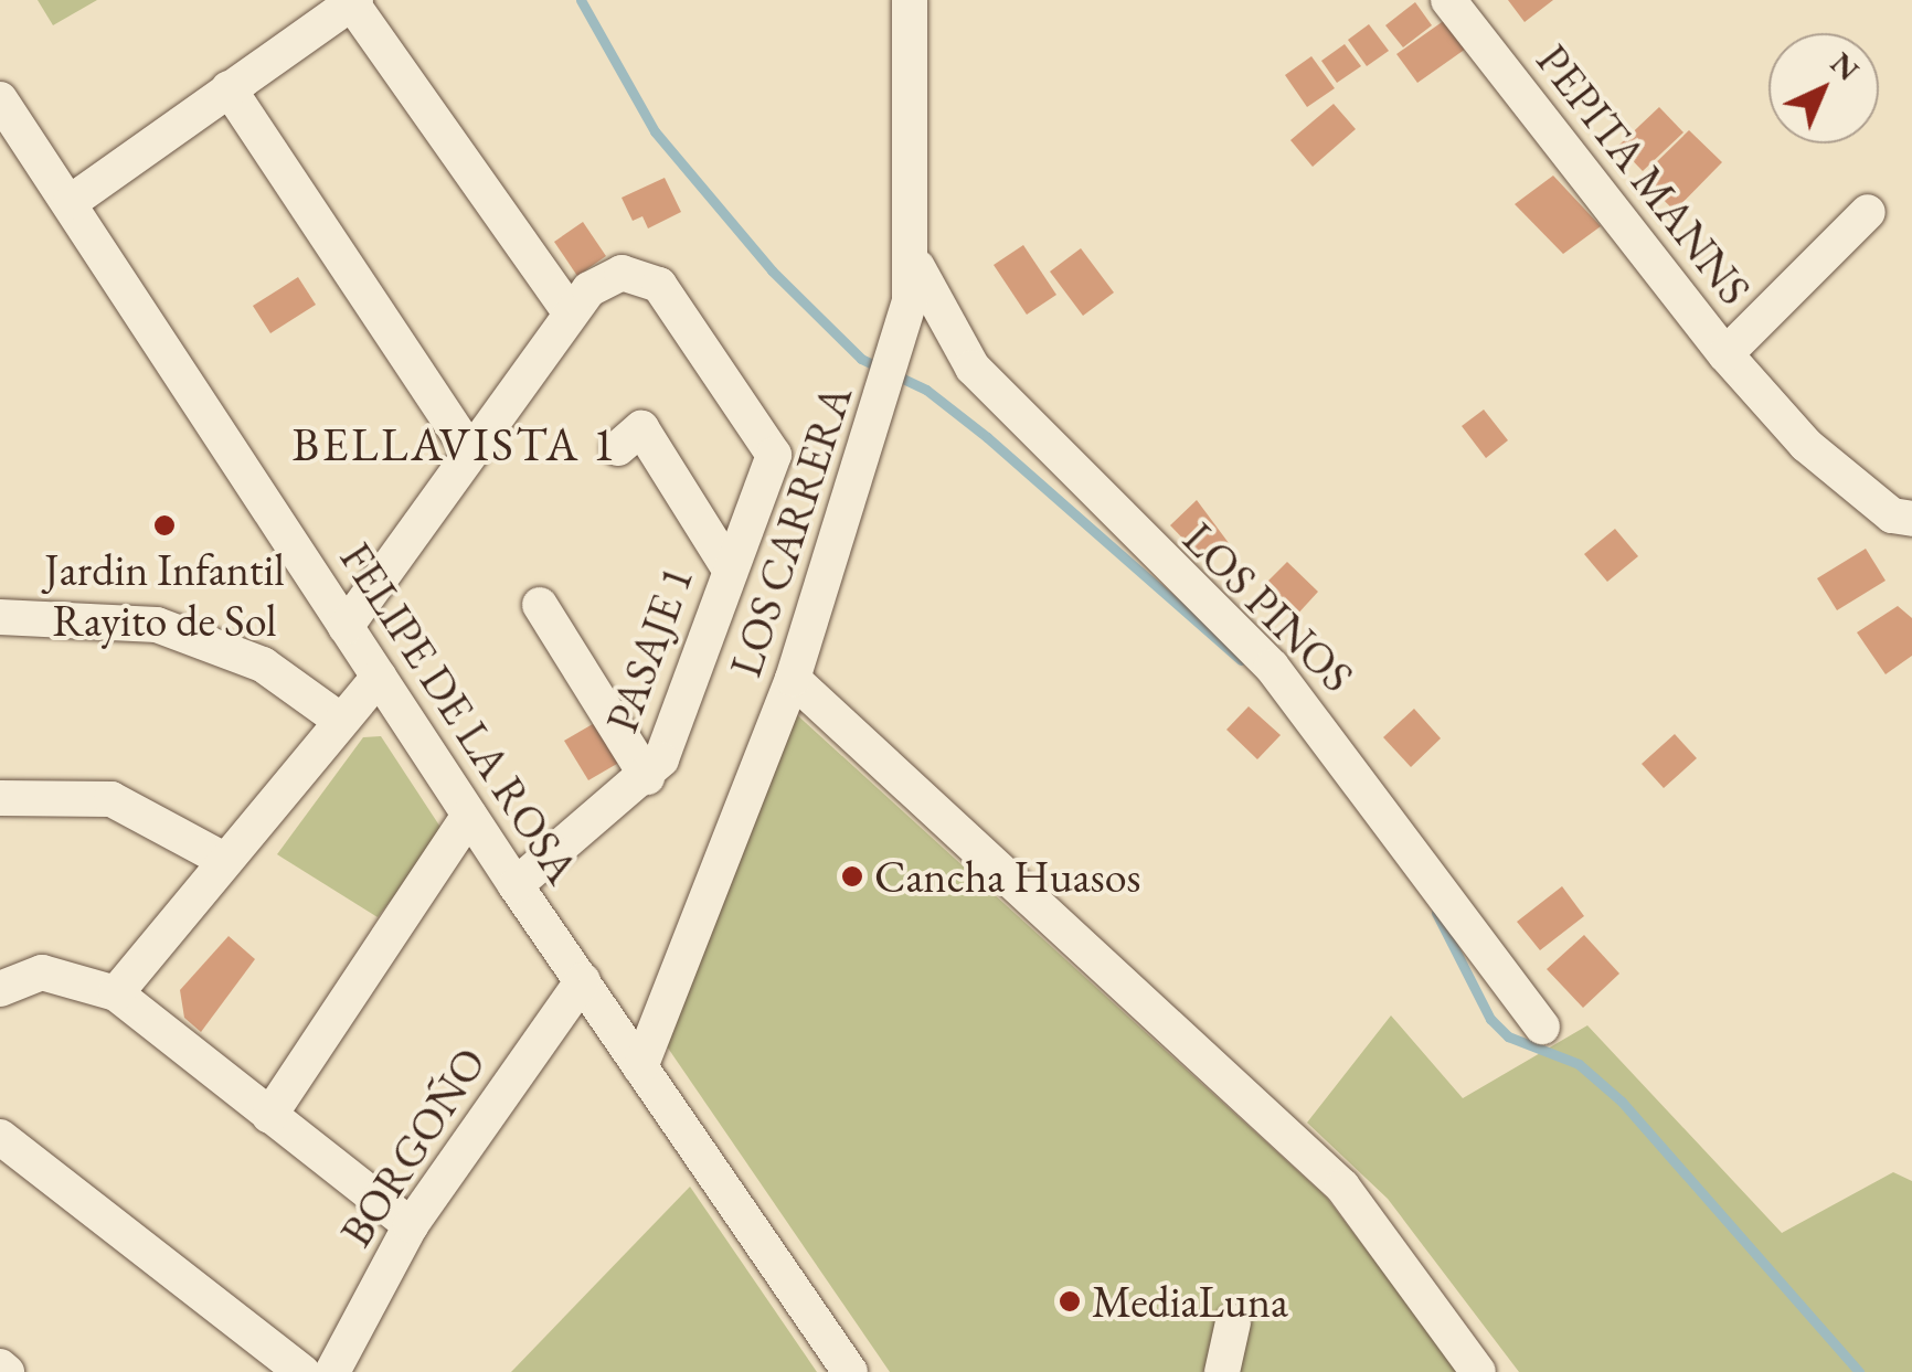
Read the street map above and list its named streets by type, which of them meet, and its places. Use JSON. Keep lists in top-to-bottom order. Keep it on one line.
{"streets":{"street":["PEPITA MANNS","LOS CARRERA","LOS PINOS","PASAJE 1","FELIPE DE LA ROSA","BORGOÑO"]},"crossings":[["LOS CARRERA","LOS PINOS"],["LOS CARRERA","FELIPE DE LA ROSA"],["PASAJE 1","FELIPE DE LA ROSA"],["FELIPE DE LA ROSA","BORGOÑO"]],"districts":["BELLAVISTA 1"],"places":["Jardin Infantil Rayito de Sol","Cancha Huasos","MediaLuna"],"north":"top right"}
